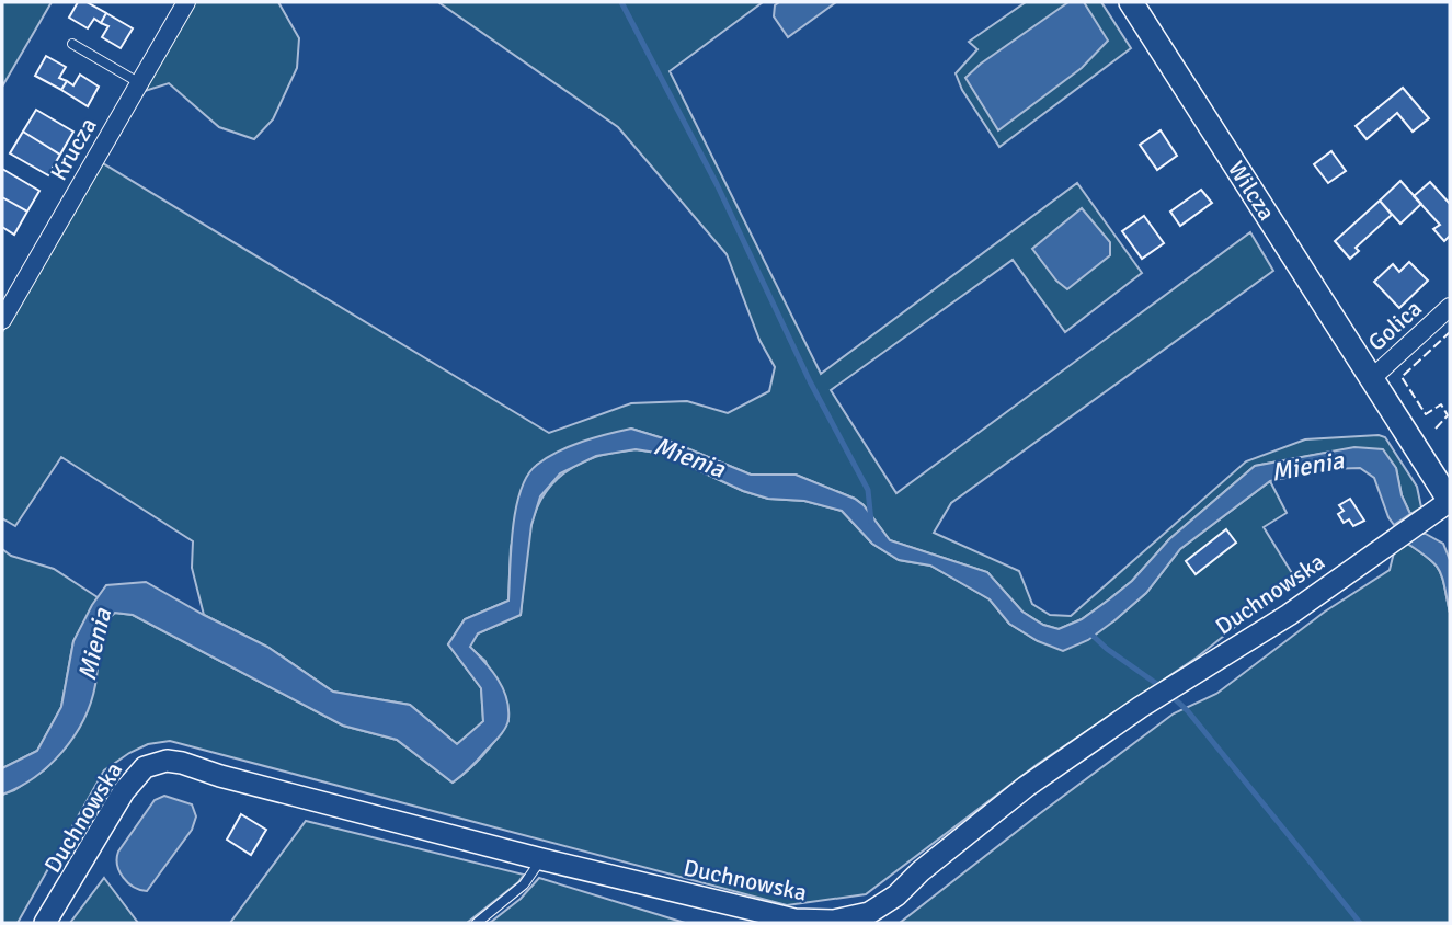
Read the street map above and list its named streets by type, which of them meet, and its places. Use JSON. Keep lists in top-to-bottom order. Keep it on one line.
{"streets":{"main road":["Wilcza"],"street":["Krucza","Golica","Duchnowska"]},"crossings":[["Wilcza","Golica"],["Wilcza","Duchnowska"]],"water":["Mienia"]}
